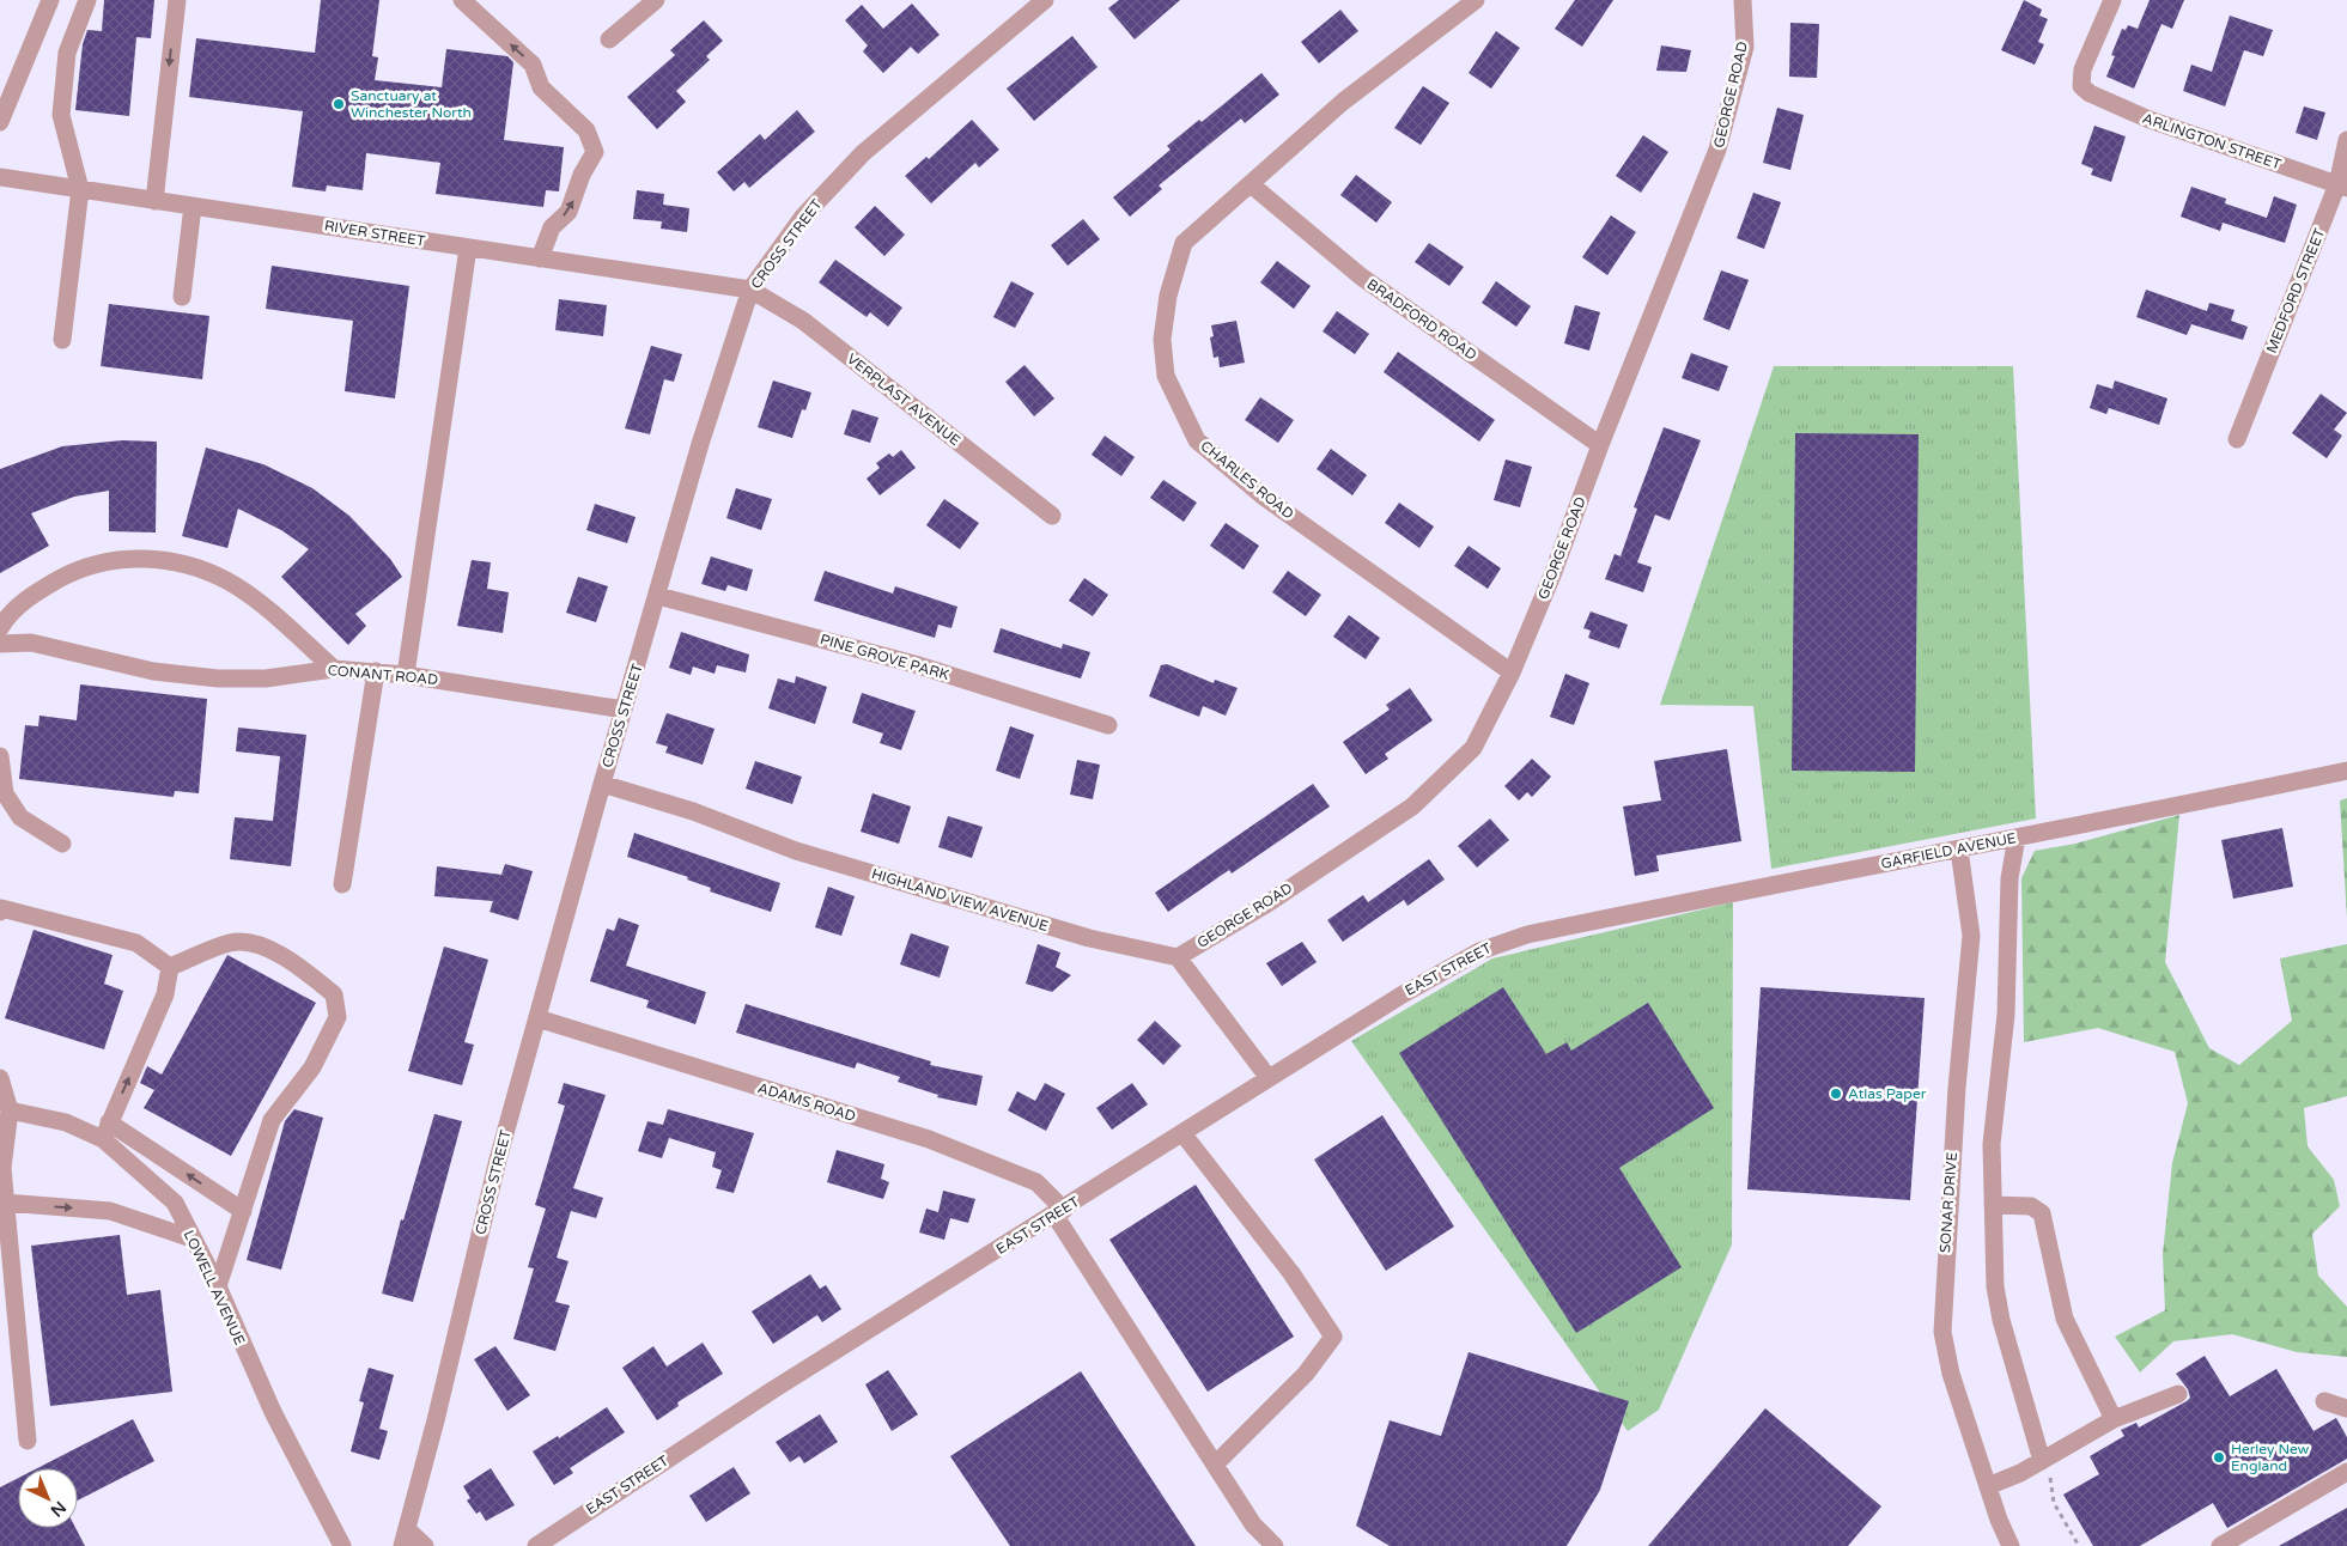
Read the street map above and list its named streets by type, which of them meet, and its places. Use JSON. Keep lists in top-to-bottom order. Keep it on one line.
{"streets":{"street":["GEORGE ROAD","ARLINGTON STREET","RIVER STREET","CROSS STREET","MEDFORD STREET","BRADFORD ROAD","VERPLAST AVENUE","CHARLES ROAD","PINE GROVE PARK","CONANT ROAD","GARFIELD AVENUE","HIGHLAND VIEW AVENUE","EAST STREET","ADAMS ROAD","SONAR DRIVE","LOWELL AVENUE"]},"crossings":[["GEORGE ROAD","BRADFORD ROAD"],["GEORGE ROAD","CHARLES ROAD"],["GEORGE ROAD","HIGHLAND VIEW AVENUE"],["ARLINGTON STREET","MEDFORD STREET"],["RIVER STREET","CROSS STREET"],["RIVER STREET","VERPLAST AVENUE"],["CROSS STREET","VERPLAST AVENUE"],["CROSS STREET","PINE GROVE PARK"],["CROSS STREET","CONANT ROAD"],["CROSS STREET","HIGHLAND VIEW AVENUE"],["CROSS STREET","ADAMS ROAD"],["BRADFORD ROAD","CHARLES ROAD"],["GARFIELD AVENUE","EAST STREET"],["GARFIELD AVENUE","SONAR DRIVE"],["EAST STREET","ADAMS ROAD"]],"places":["Sanctuary at Winchester North","Atlas Paper","Herley New England"],"north":"bottom right"}
